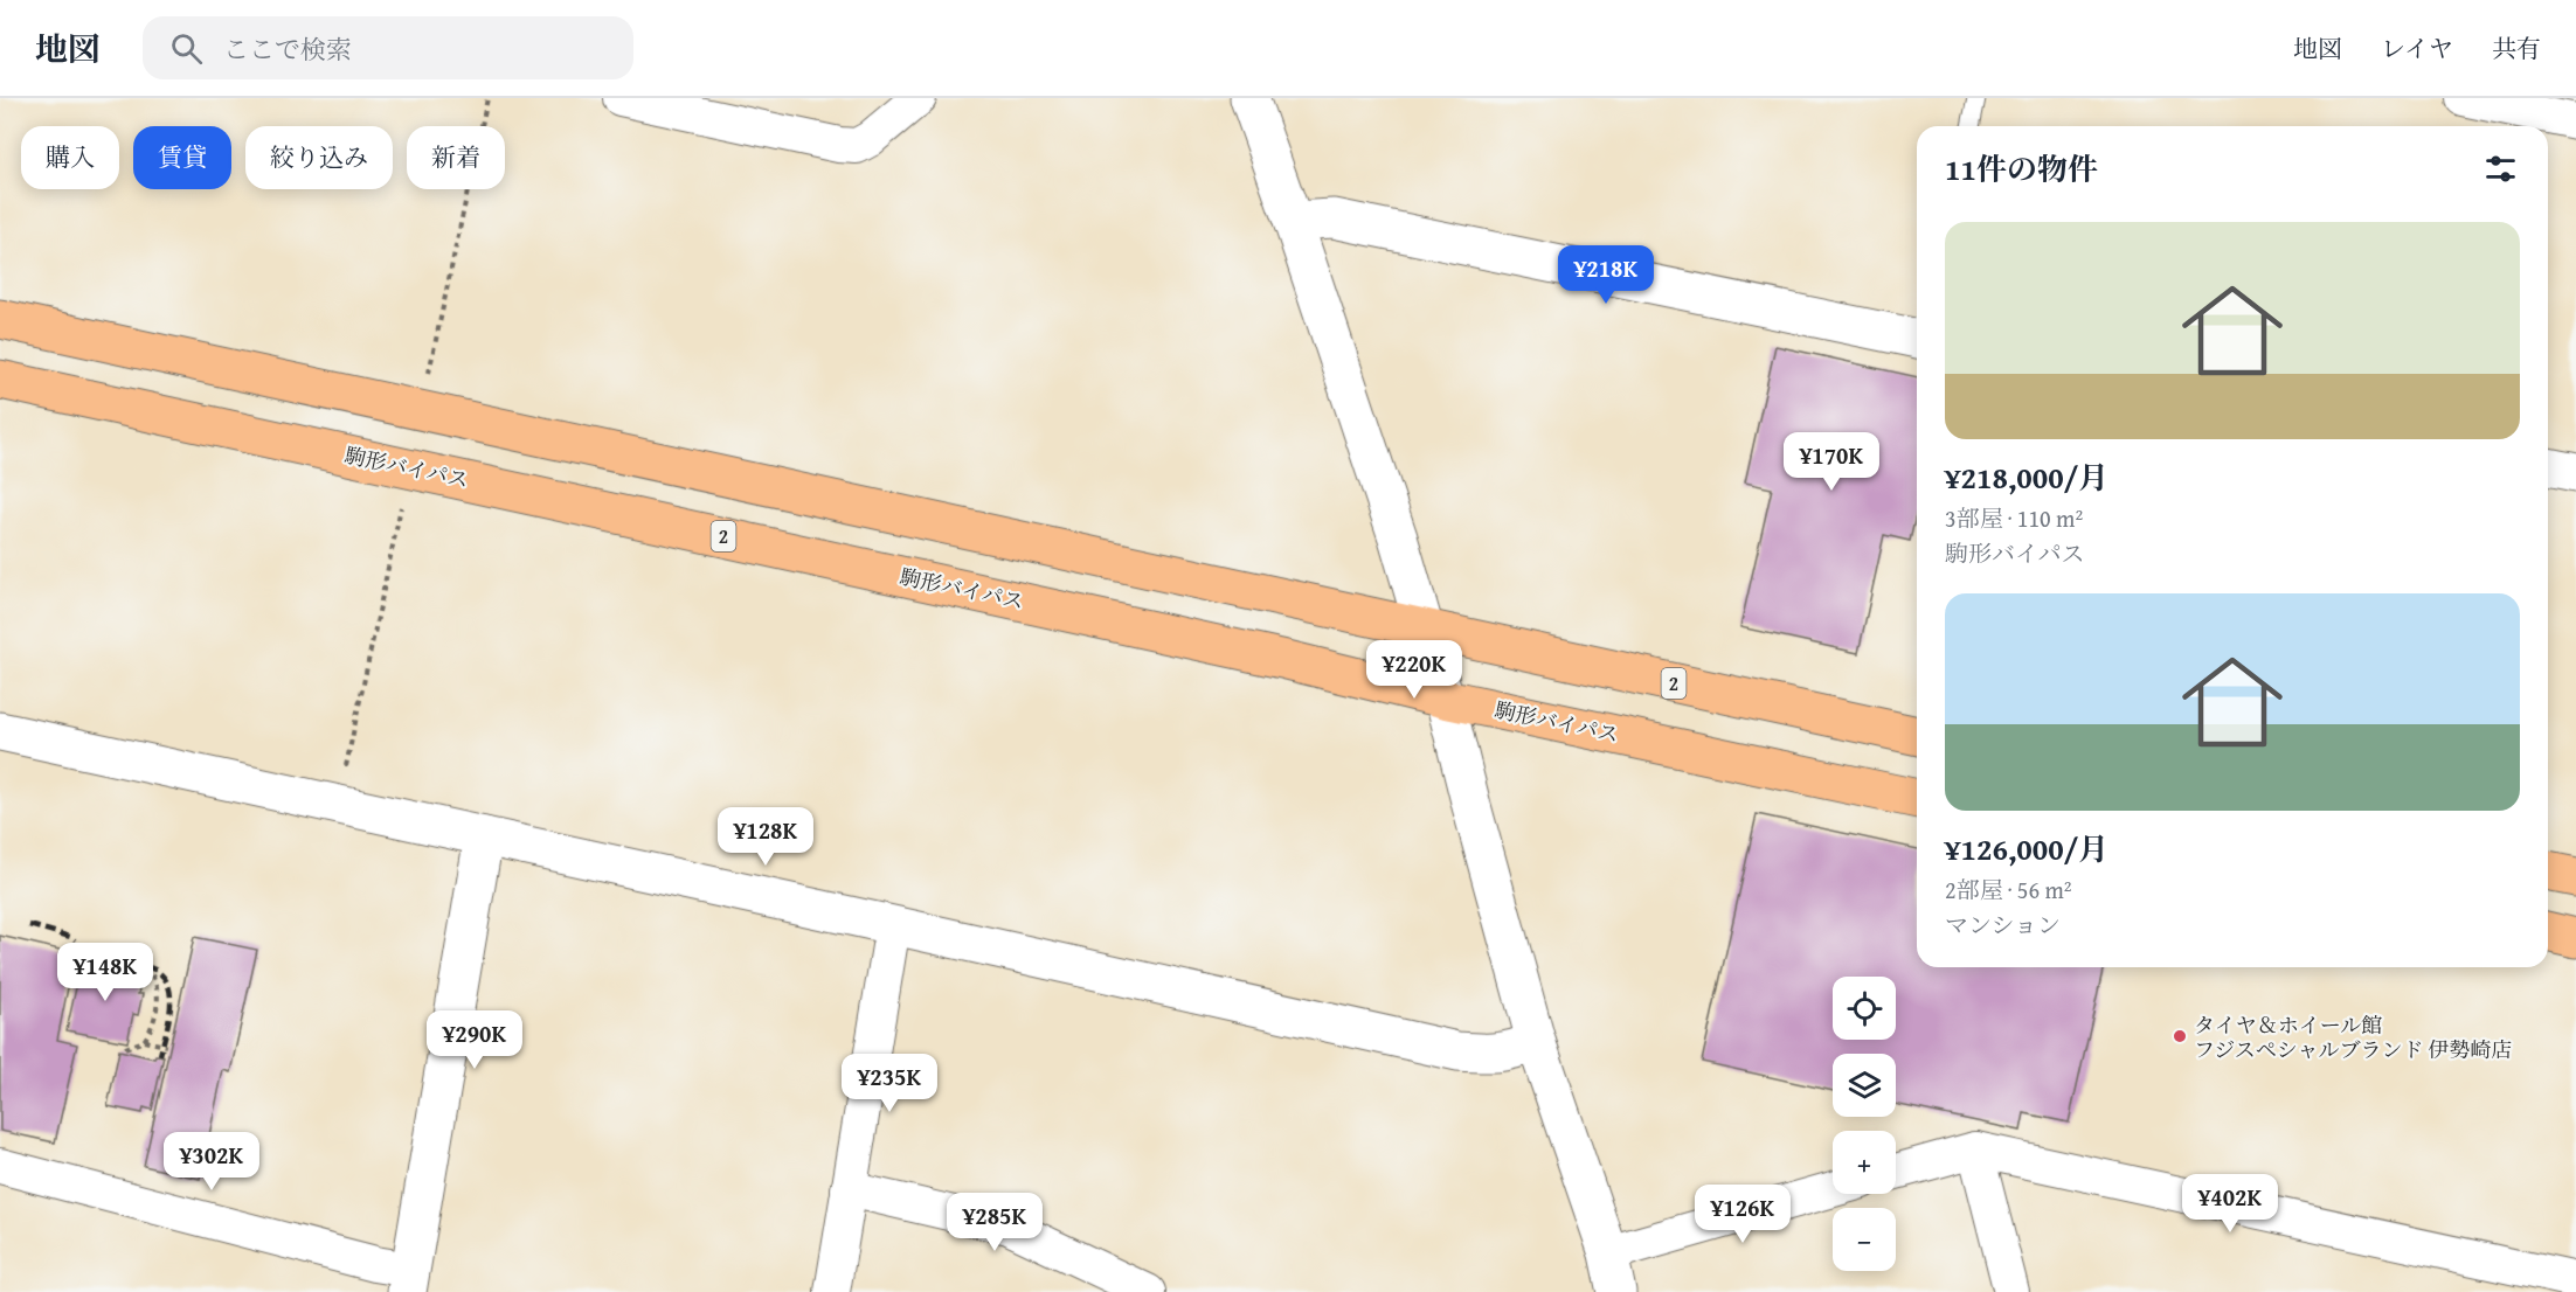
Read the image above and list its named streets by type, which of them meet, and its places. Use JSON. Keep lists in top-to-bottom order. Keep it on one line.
{"streets":{"main road":["駒形バイパス","2"]},"places":["タイヤ＆ホイール館 フジスペシャルブランド 伊勢崎店"],"page":{"header":"地図","search":"ここで検索","nav":["地図","レイヤ","共有"],"chip":["購入","賃貸","絞り込み","新着"],"heading":"11件の物件","list":[{"name":"¥218,000/月","note":"3部屋 · 110 m² · 駒形バイパス"},{"name":"¥126,000/月","note":"2部屋 · 56 m² · マンション"}],"price":["¥218K","¥170K","¥220K","¥128K","¥148K","¥290K","¥235K","¥302K","¥402K","¥126K","¥285K"],"map_buttons":["+","−"]}}
